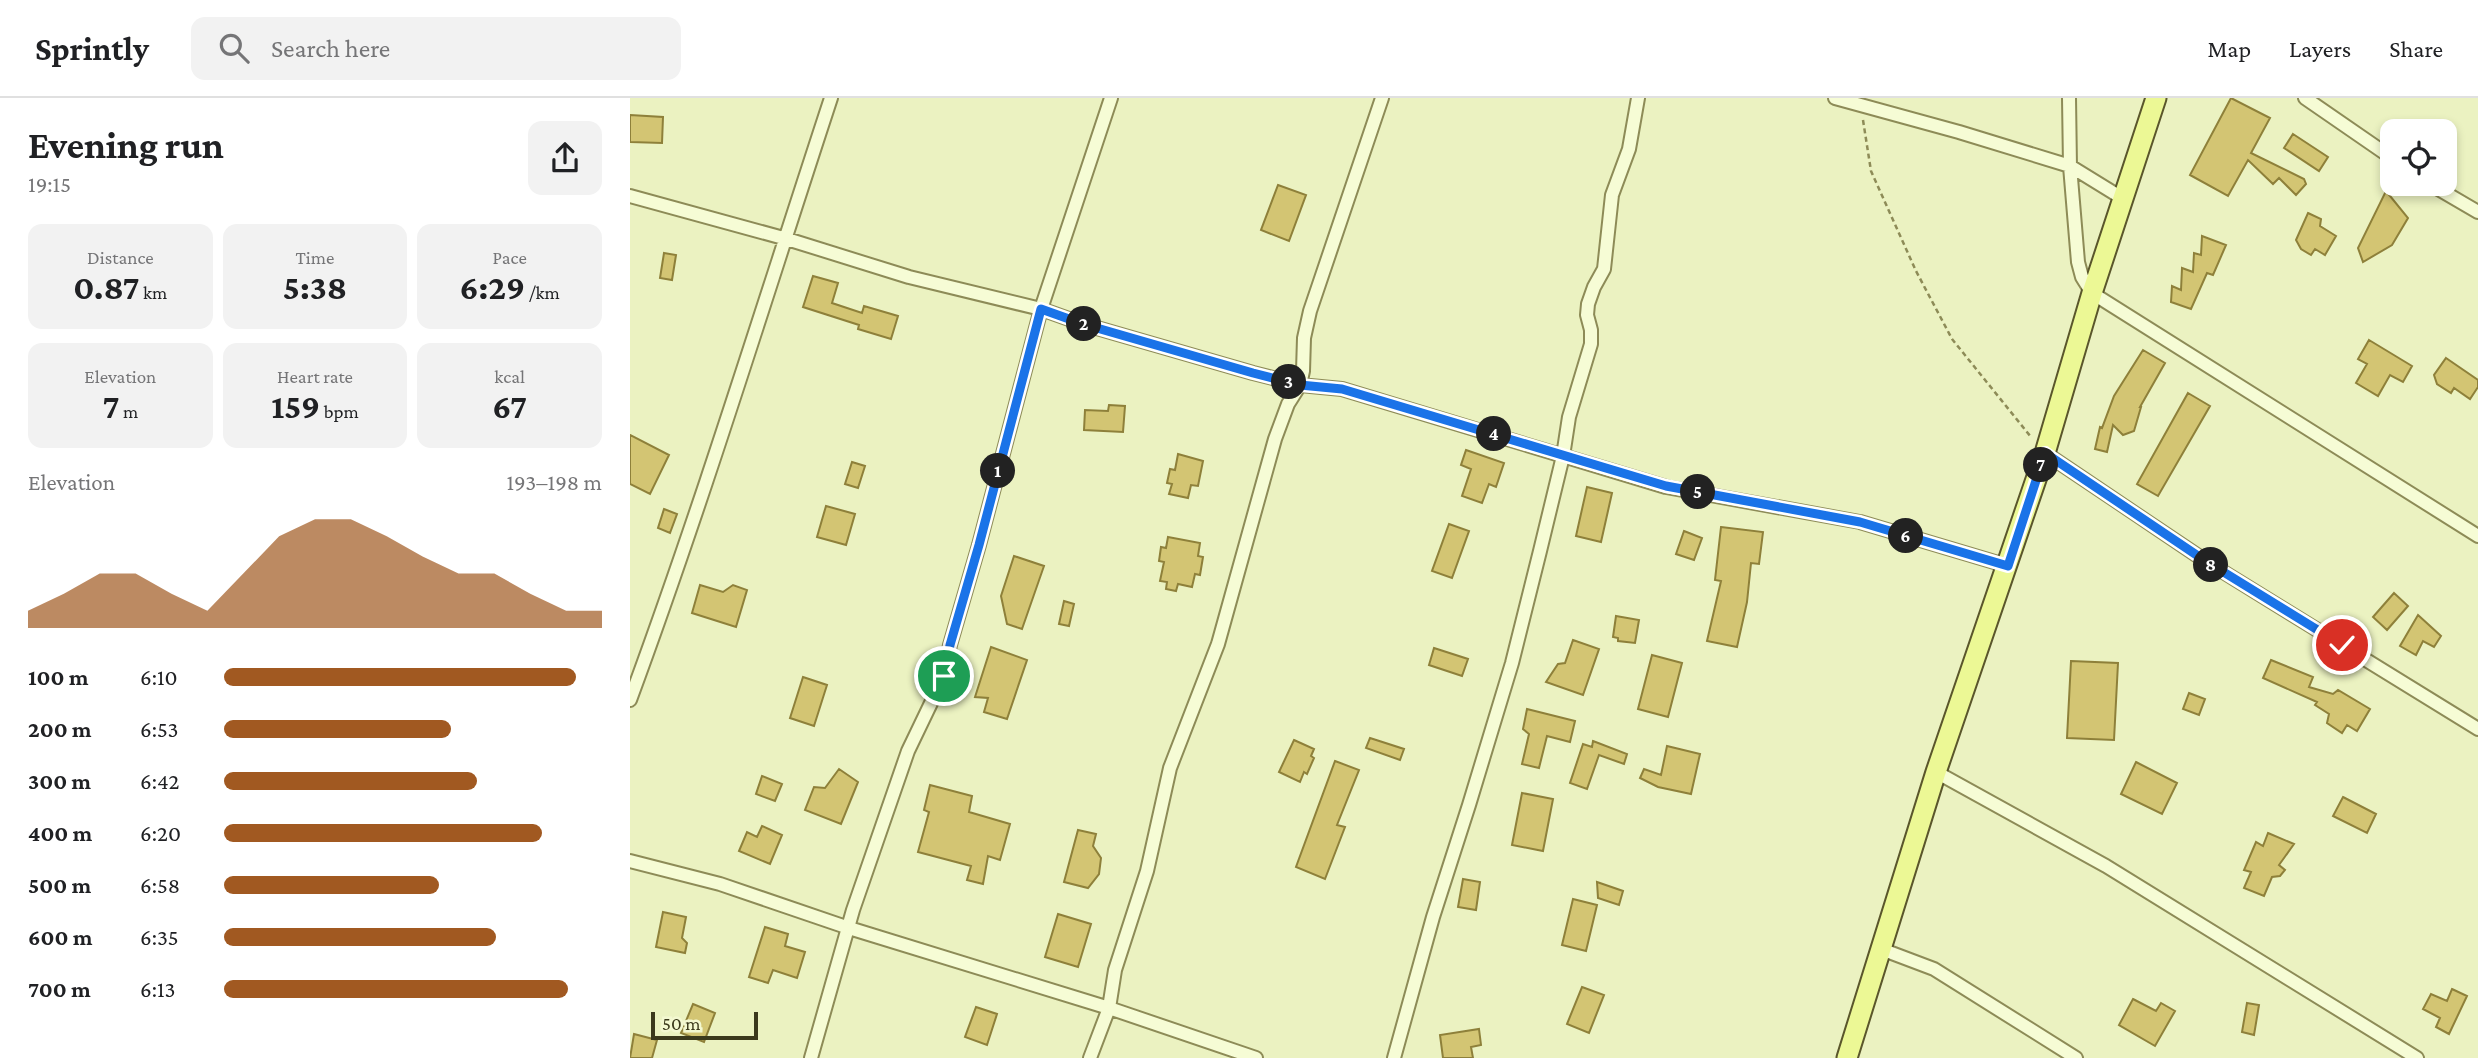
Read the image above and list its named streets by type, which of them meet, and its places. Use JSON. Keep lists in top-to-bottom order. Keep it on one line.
{"scale_bar":"50 m","page":{"header":"Sprintly","search":"Search here","nav":["Map","Layers","Share"],"heading":["Evening run","19:15"],"stats":[["Distance","0.87 km"],["Time","5:38"],["Pace","6:29 /km"],["Elevation","7 m"],["Heart rate","159 bpm"],["kcal","67"]],"pins":["2","3","4","7","1","5","6","8"],"chart":["Elevation","193–198 m"],"list":[{"name":"100 m","note":"6:10"},{"name":"200 m","note":"6:53"},{"name":"300 m","note":"6:42"},{"name":"400 m","note":"6:20"},{"name":"500 m","note":"6:58"},{"name":"600 m","note":"6:35"},{"name":"700 m","note":"6:13"}],"scale":"50 m"}}
